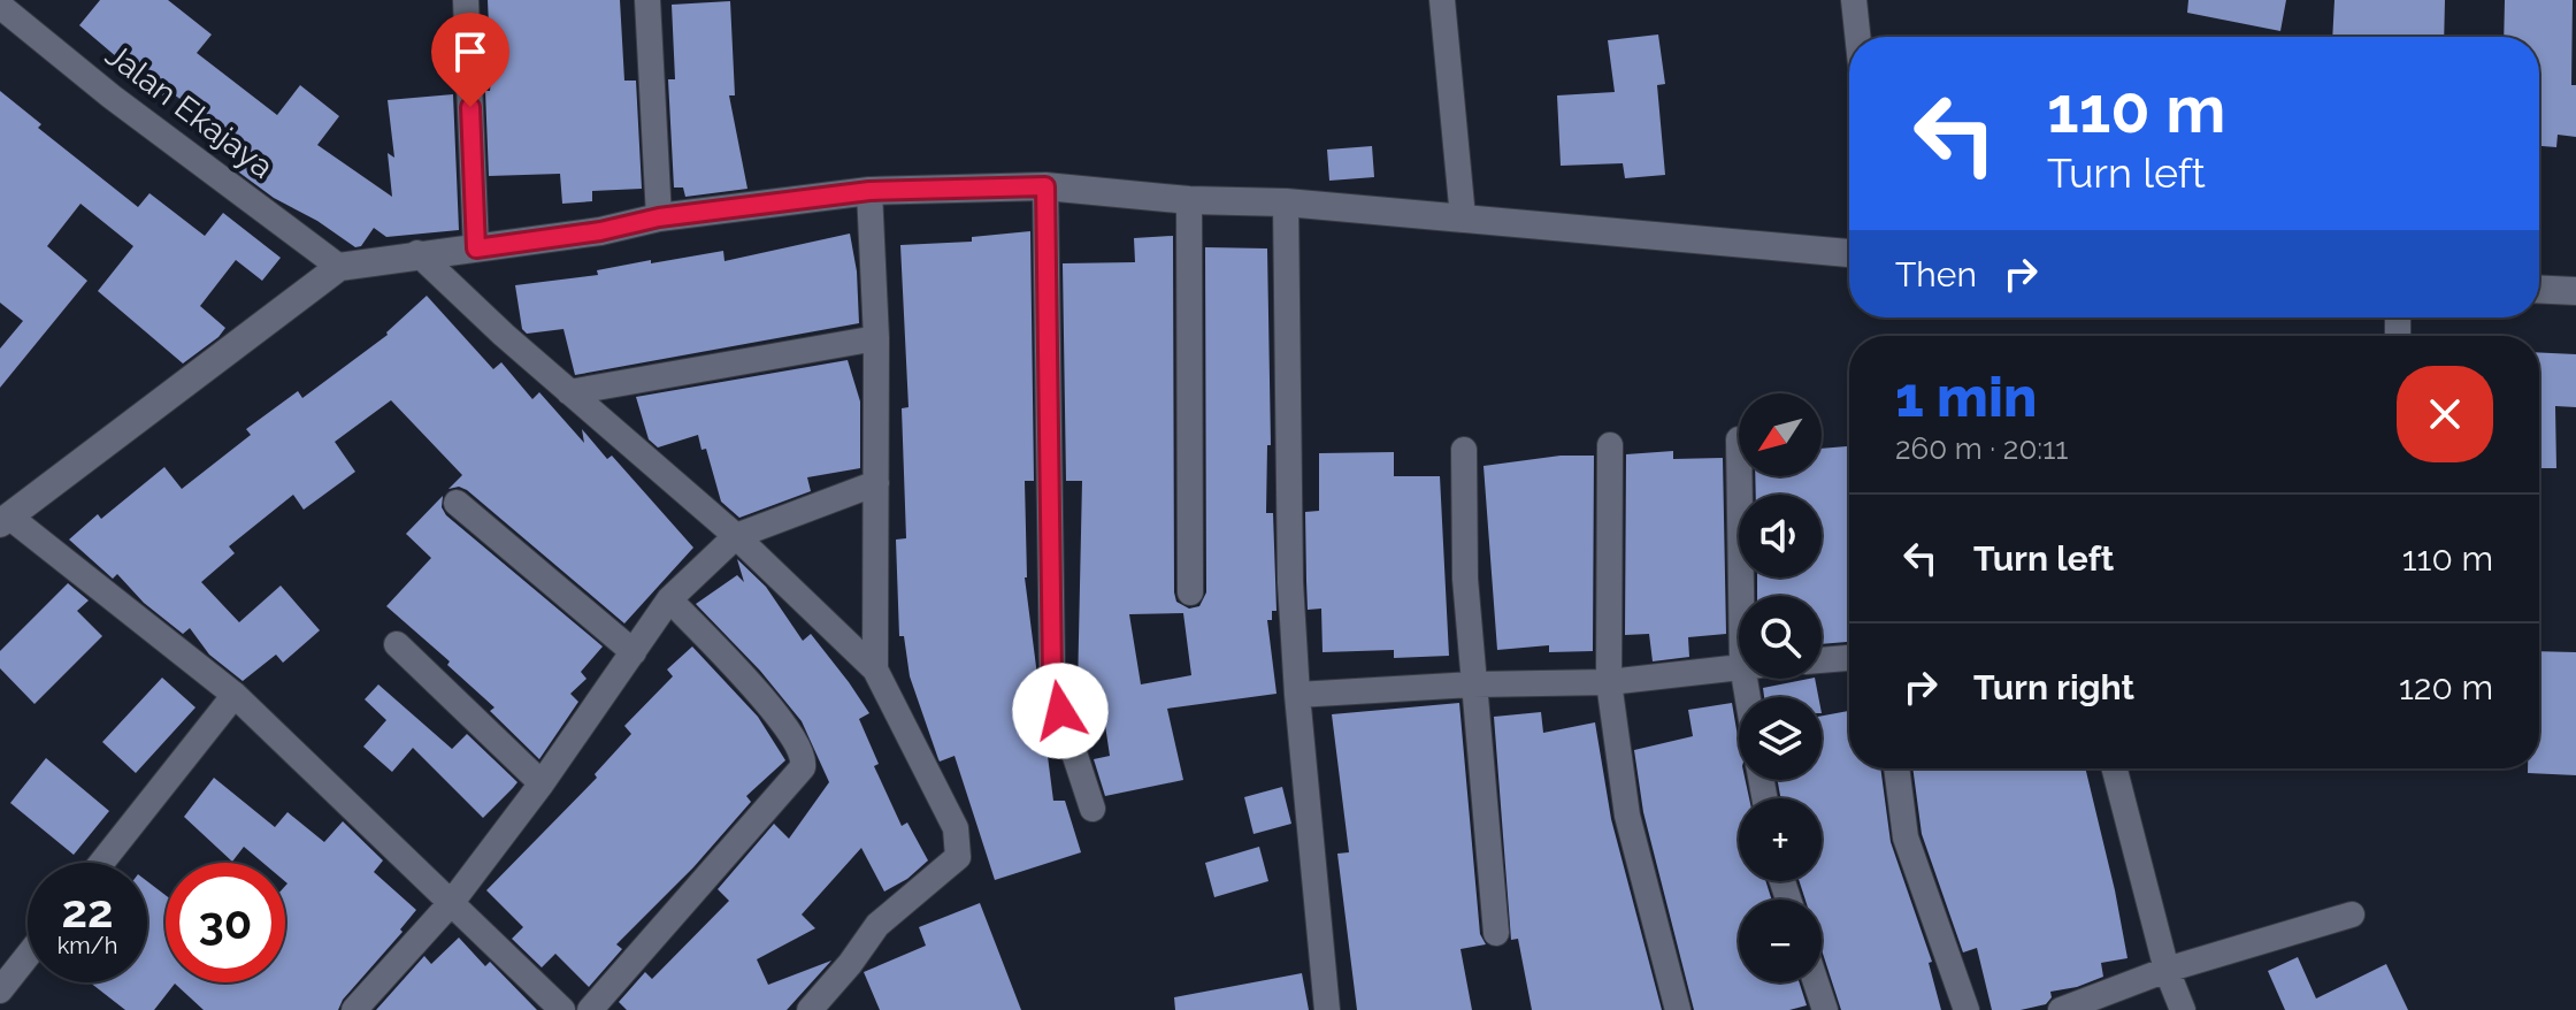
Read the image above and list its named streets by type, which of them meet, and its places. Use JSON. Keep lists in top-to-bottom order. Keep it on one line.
{"streets":{"street":["Jalan Ekajaya"]},"north":"bottom left","page":{"turn":["110 m","Turn left"],"then":"Then","heading":["1 min","260 m · 20:11"],"map_buttons":["+","−"],"list":[{"name":"Turn left","value":"110 m"},{"name":"Turn right","value":"120 m"}],"speed":"22 km/h","limit":"30"}}
